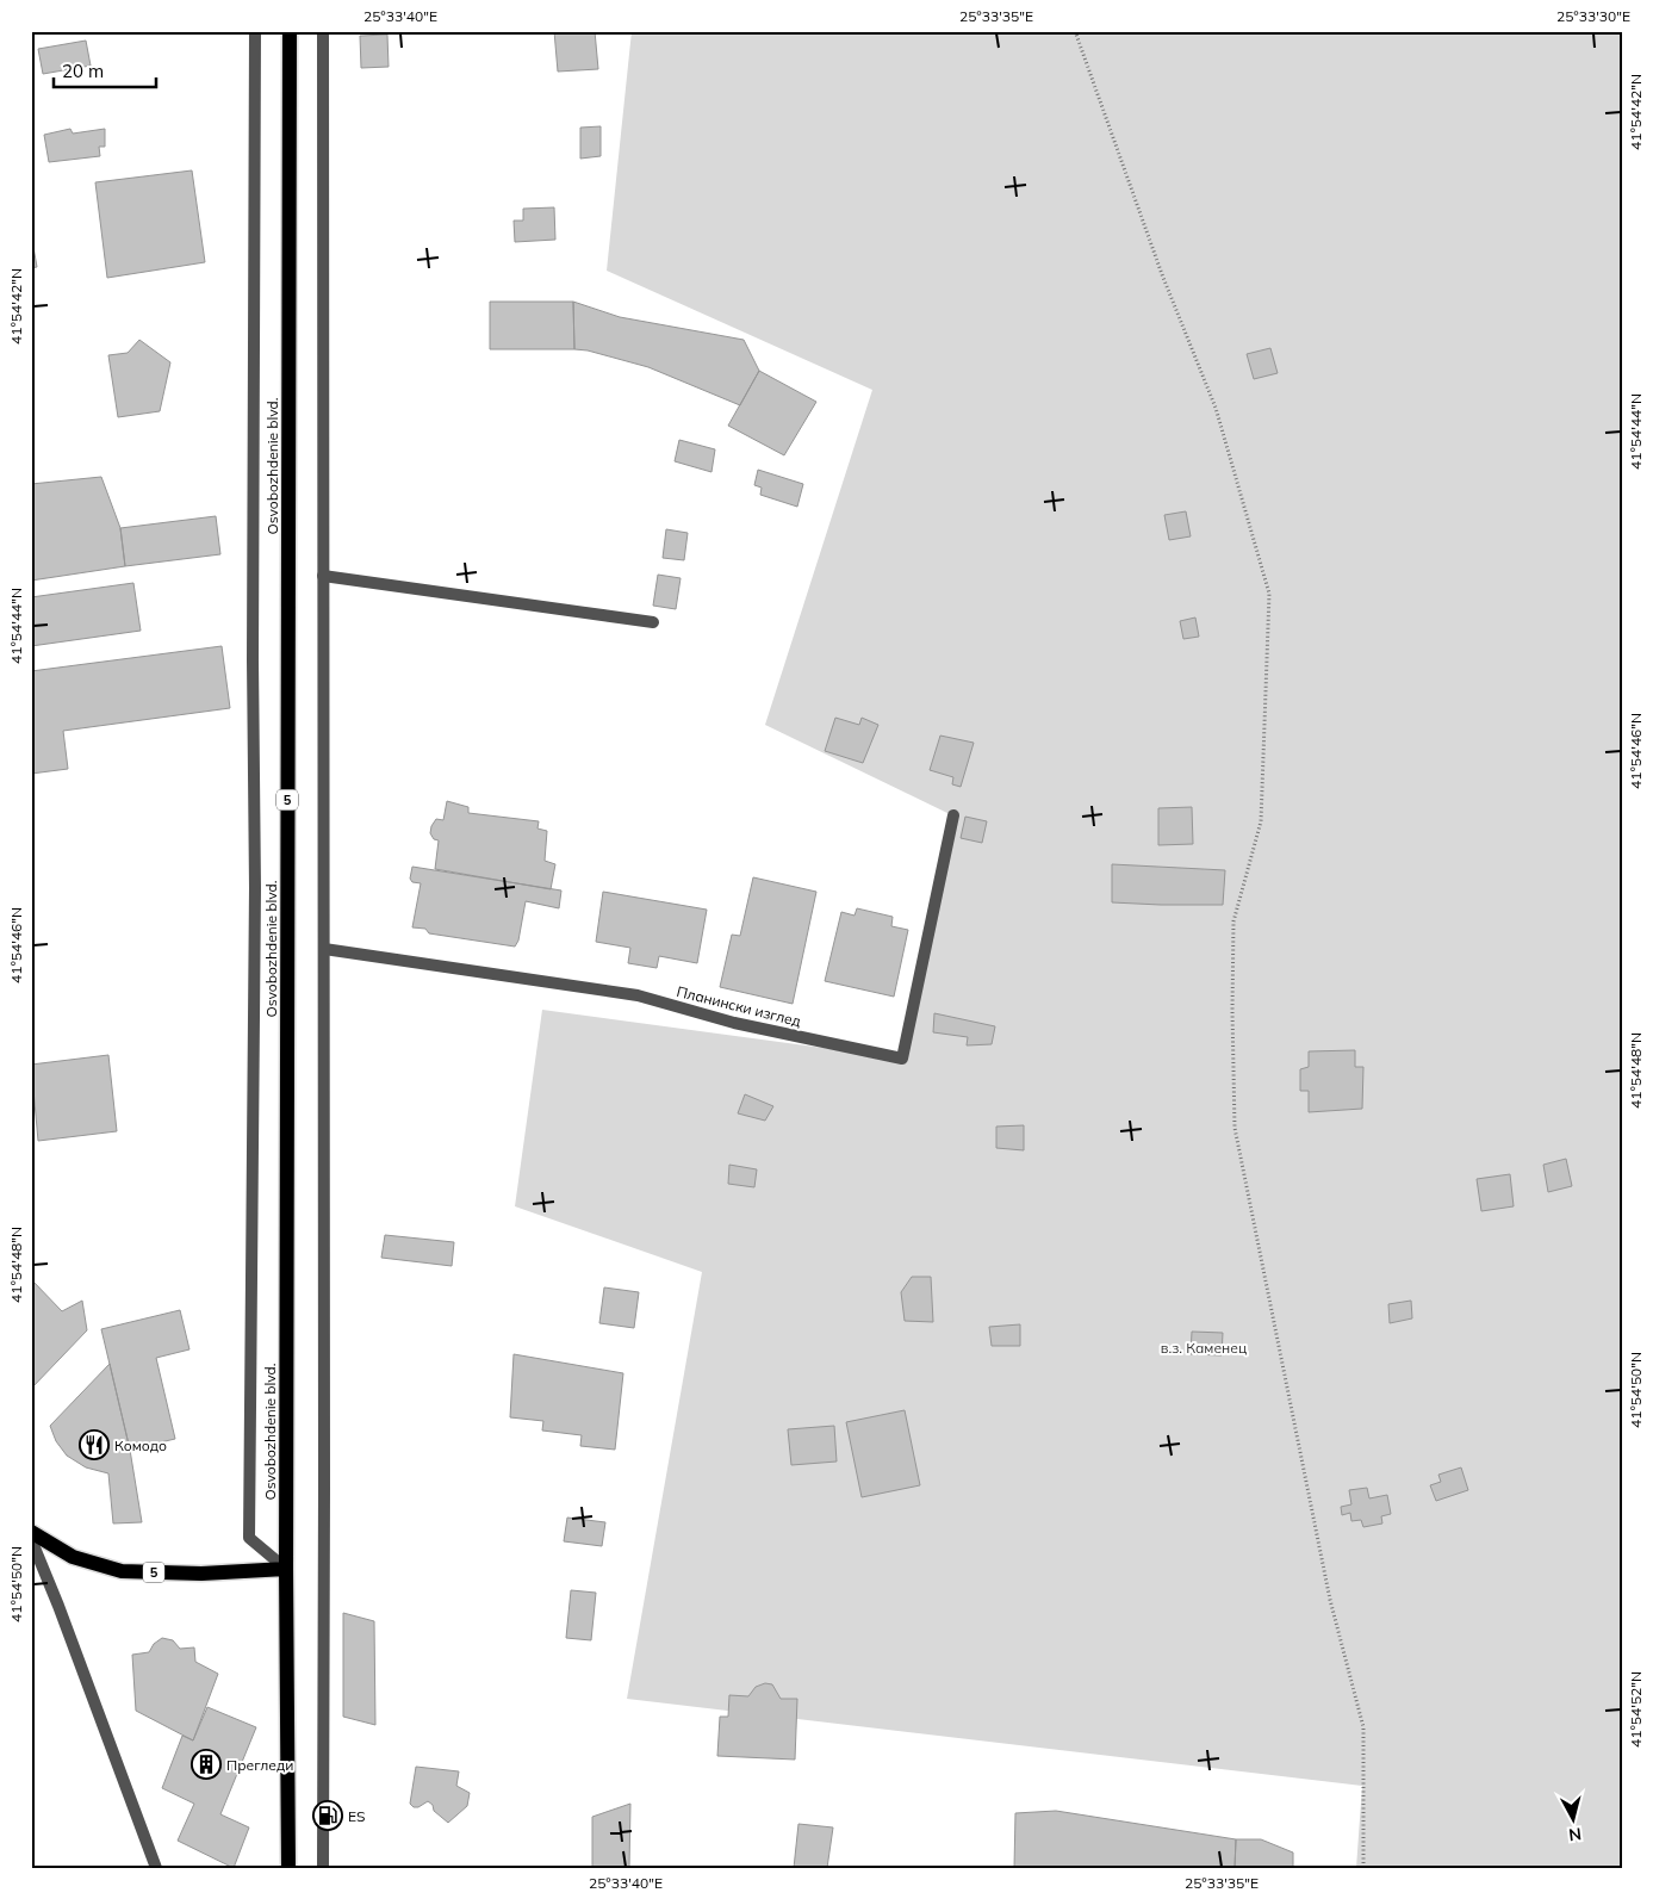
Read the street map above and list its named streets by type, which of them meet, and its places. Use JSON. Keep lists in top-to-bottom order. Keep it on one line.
{"streets":{"main road":["Osvobozhdenie blvd.","5"],"street":["Планински изглед"]},"crossings":[["Osvobozhdenie blvd.","5"]],"parks":["в.з. Каменец"],"places":{"restaurant":["Комодо"],"building":["Прегледи"],"fuel station":["ES"]},"scale_bar":"20 m","north":"bottom","coordinates":["25°33'40\"E","25°33'35\"E","25°33'30\"E","41°54'42\"N","41°54'44\"N","41°54'46\"N","41°54'48\"N","41°54'50\"N","41°54'52\"N"]}
